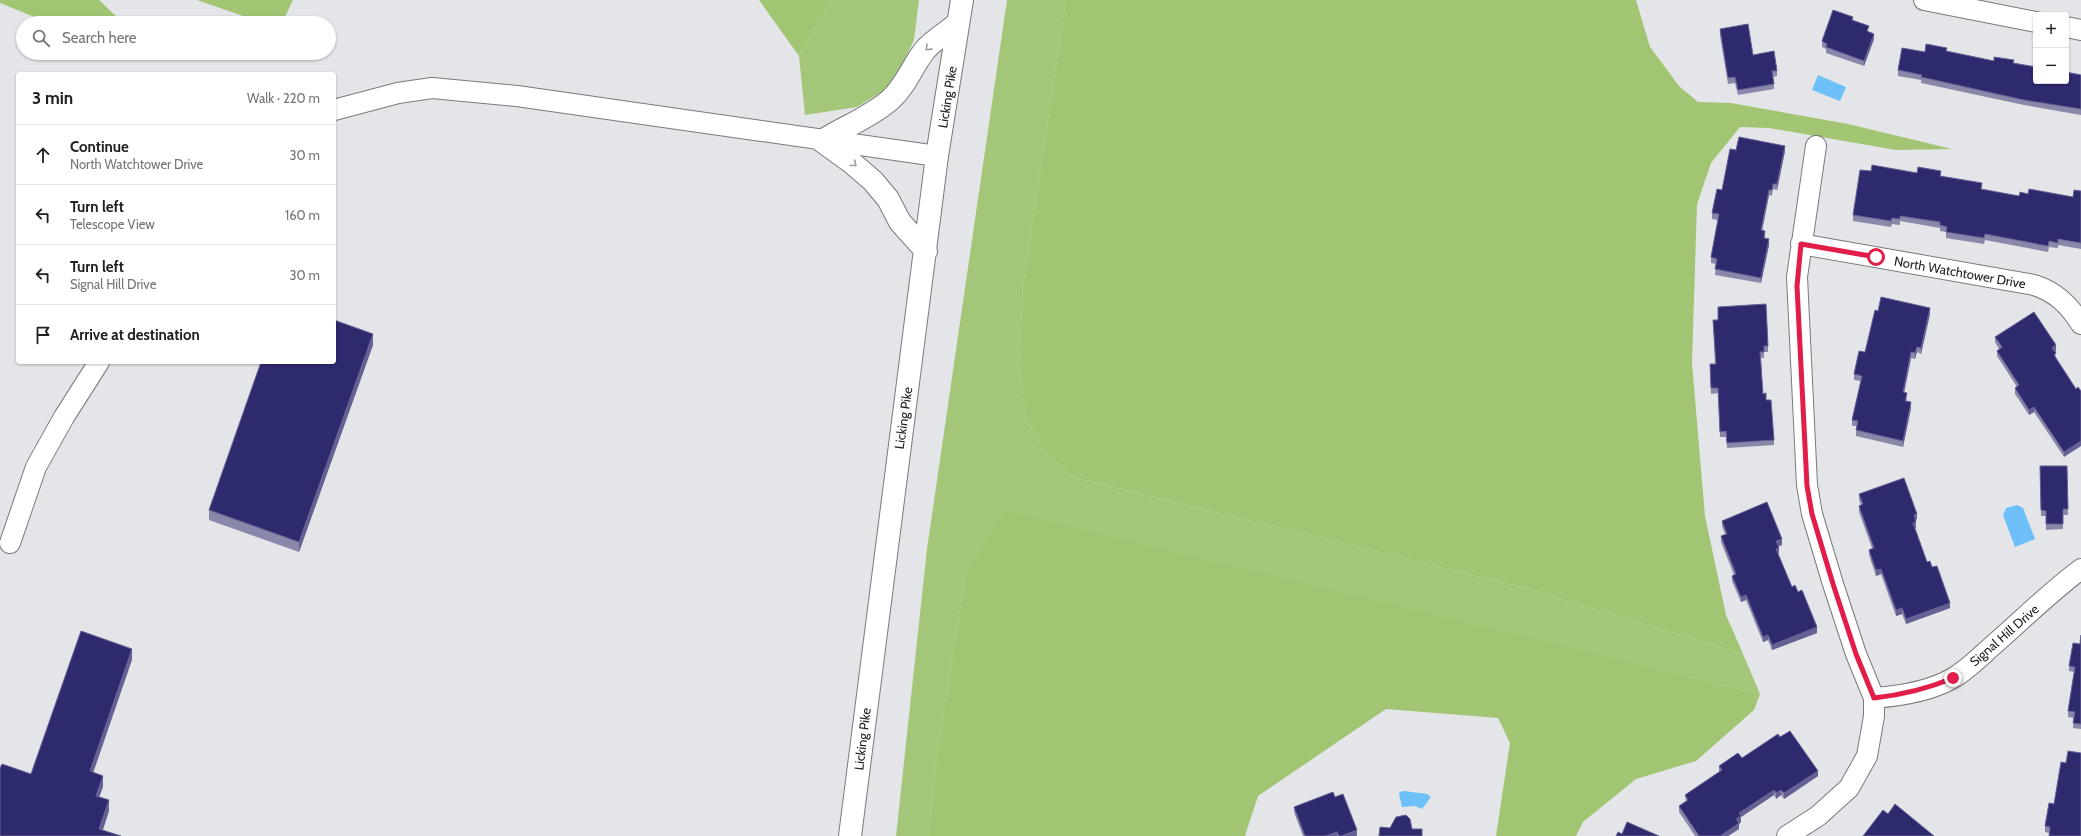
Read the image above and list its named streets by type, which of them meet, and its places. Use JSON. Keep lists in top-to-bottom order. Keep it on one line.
{"streets":{"main road":["Licking Pike"],"street":["North Watchtower Drive","Signal Hill Drive"]},"page":{"map_buttons":["+","−"],"search":"Search here","heading":["3 min","Walk · 220 m"],"list":[["Continue","North Watchtower Drive","30 m"],["Turn left","Telescope View","160 m"],["Turn left","Signal Hill Drive","30 m"],"Arrive at destination"]}}
